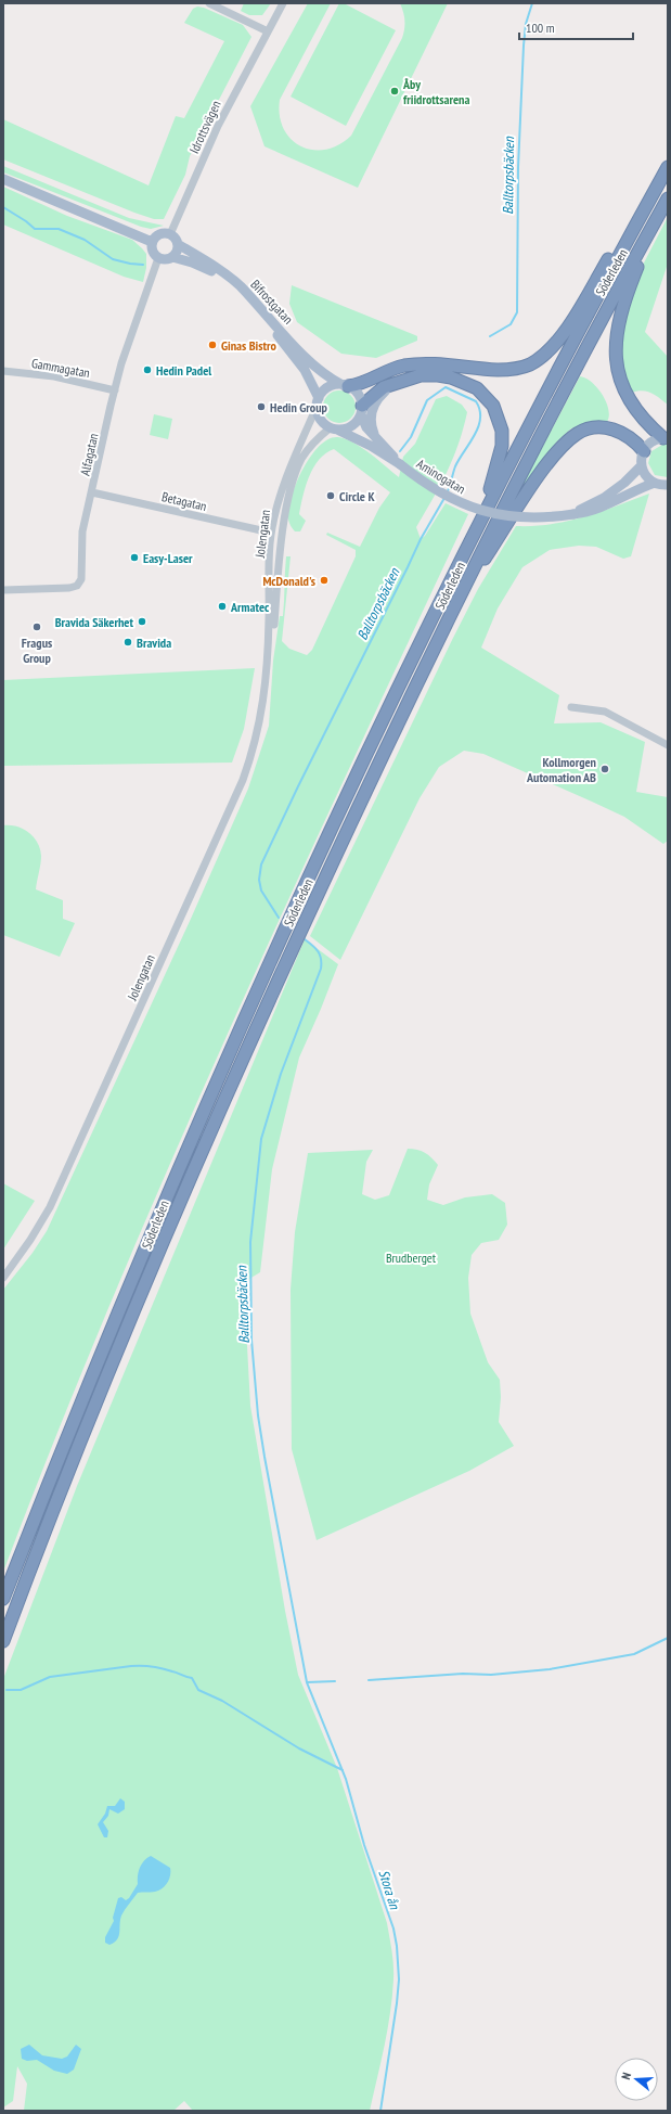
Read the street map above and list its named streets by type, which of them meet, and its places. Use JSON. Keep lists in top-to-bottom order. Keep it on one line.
{"streets":{"highway":["Söderleden"],"main road":["Bifrostgatan","Aminogatan"],"street":["Idrottsvägen","Gammagatan","Alfagatan","Betagatan","Jolengatan"]},"crossings":[["Idrottsvägen","Bifrostgatan"],["Idrottsvägen","Alfagatan"],["Bifrostgatan","Alfagatan"],["Bifrostgatan","Aminogatan"],["Bifrostgatan","Jolengatan"],["Gammagatan","Alfagatan"],["Alfagatan","Betagatan"],["Aminogatan","Jolengatan"],["Betagatan","Jolengatan"]],"water":["Balltorpsbäcken","Stora ån"],"parks":["Brudberget"],"places":["Åby friidrottsarena","Ginas Bistro","Hedin Padel","Hedin Group","Circle K","Easy-Laser","McDonald's","Armatec","Bravida Säkerhet","Fragus Group","Bravida","Kollmorgen Automation AB"],"scale_bar":"100 m","north":"left"}
